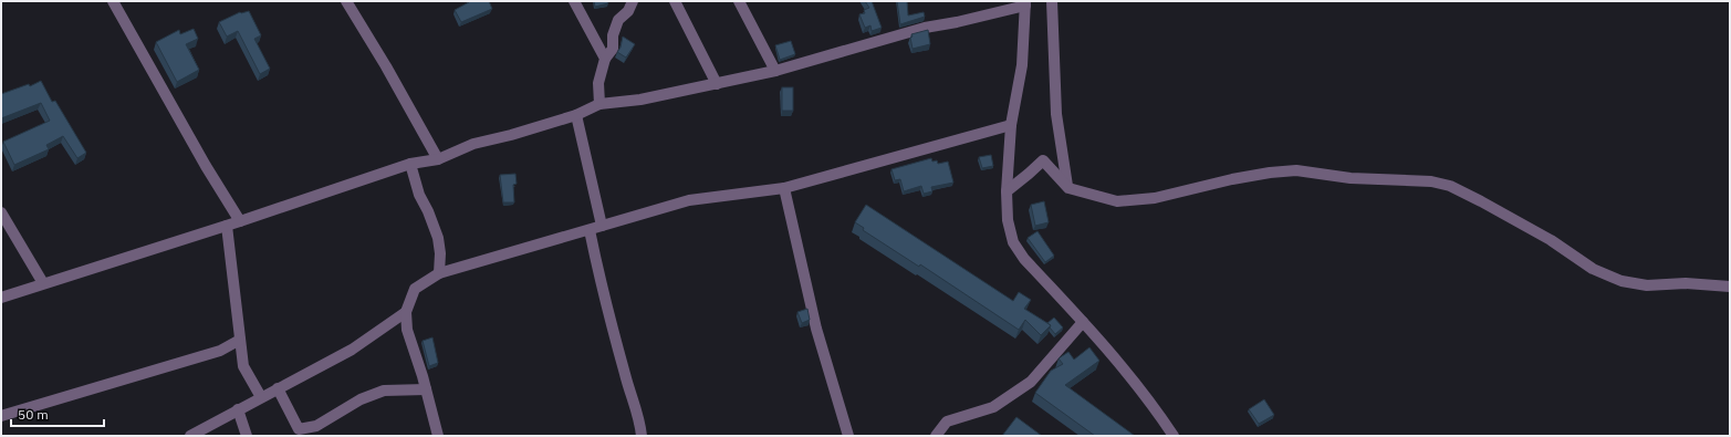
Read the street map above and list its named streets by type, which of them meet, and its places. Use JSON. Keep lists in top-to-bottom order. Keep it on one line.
{"scale_bar":"50 m"}
